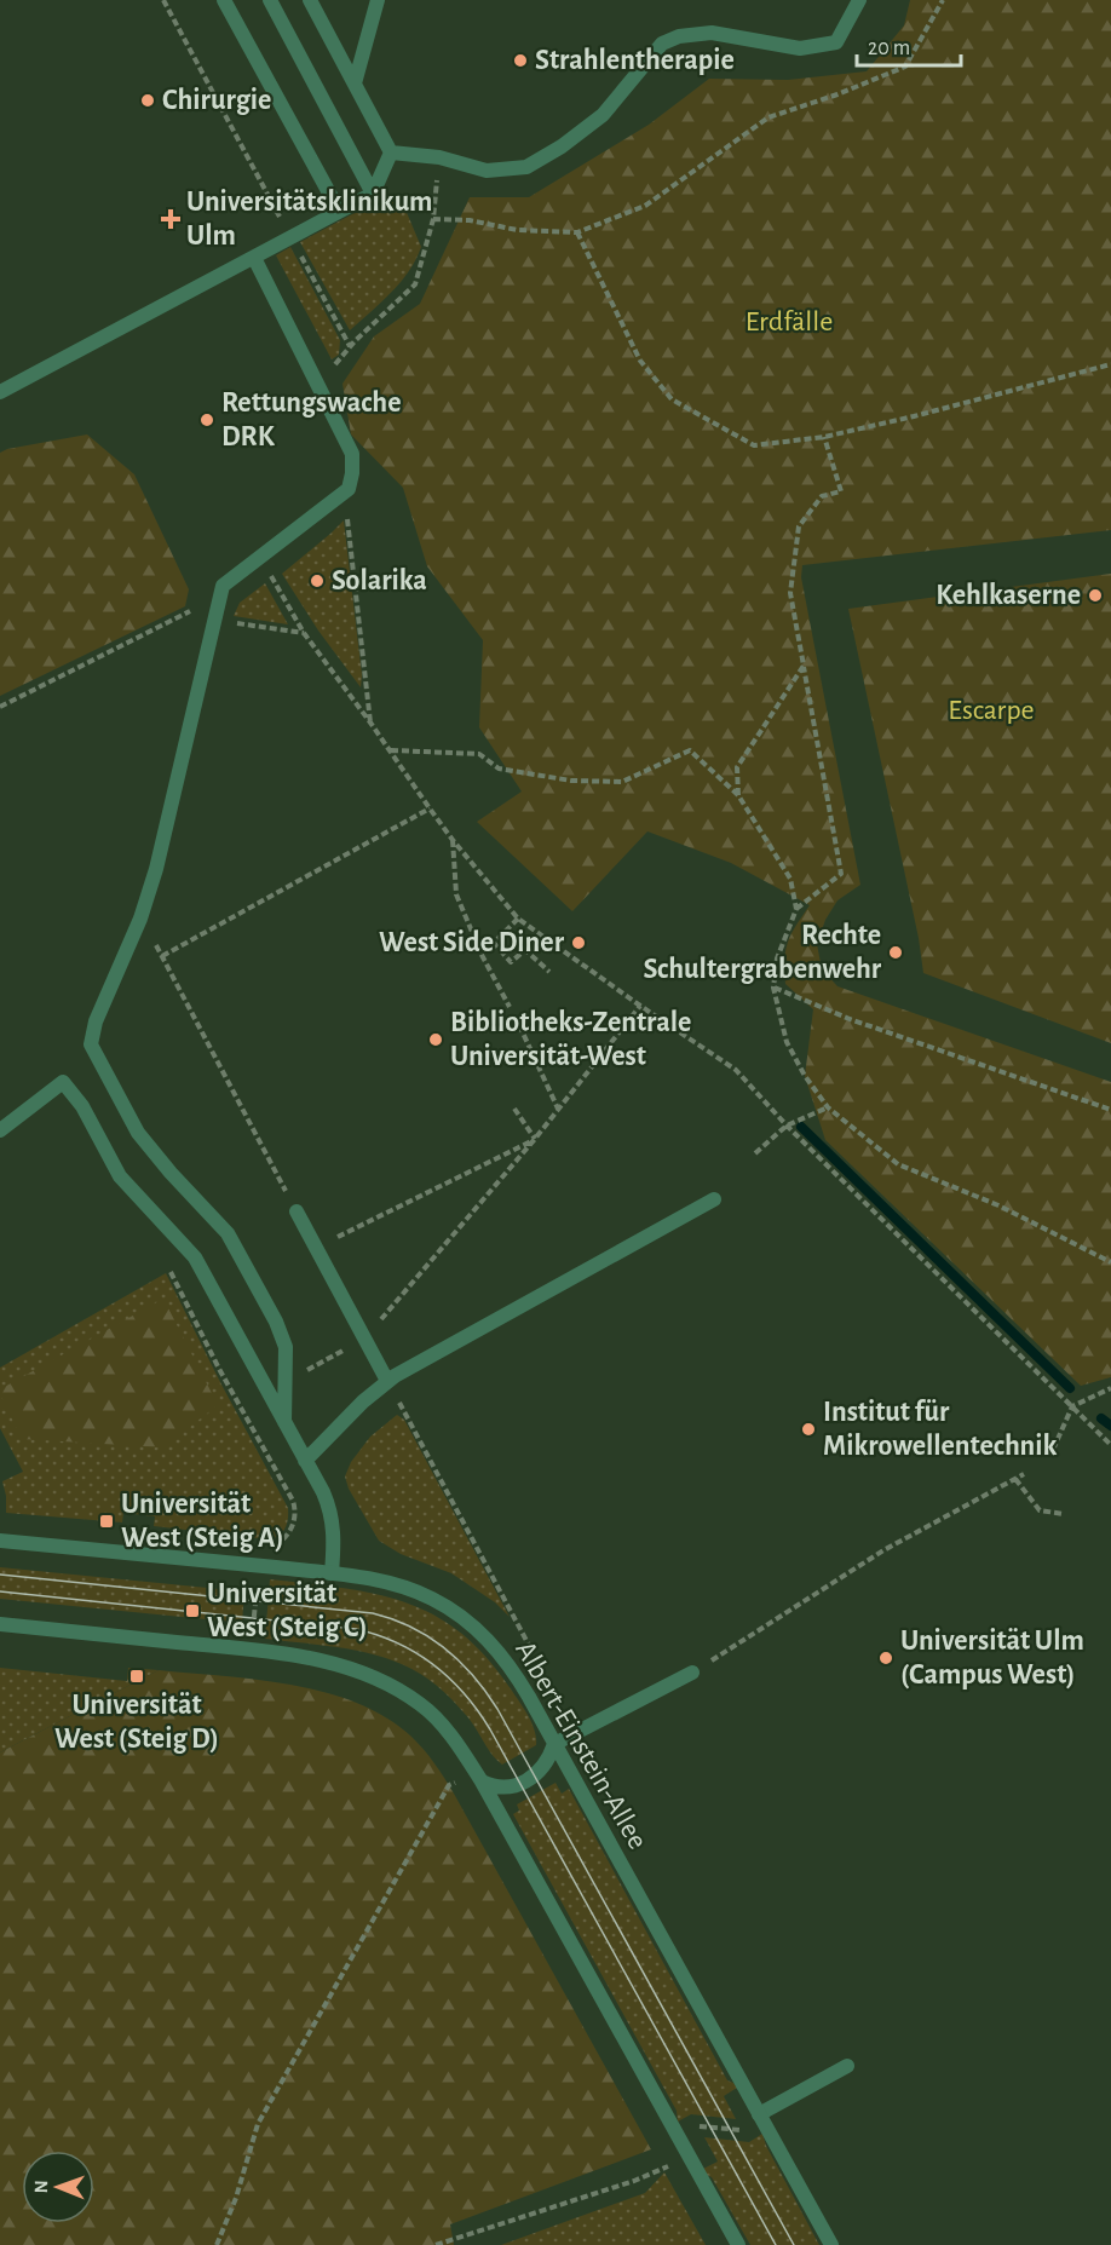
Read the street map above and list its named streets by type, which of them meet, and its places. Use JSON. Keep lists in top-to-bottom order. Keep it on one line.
{"streets":{"street":["Albert-Einstein-Allee"]},"parks":["Erdfälle","Escarpe"],"places":{"other":["Strahlentherapie","Chirurgie","Rettungswache DRK","Solarika","Kehlkaserne","West Side Diner","Rechte Schultergrabenwehr","Bibliotheks-Zentrale Universität-West","Institut für Mikrowellentechnik","Universität Ulm (Campus West)"],"health":["Universitätsklinikum Ulm"],"transit":["Universität West (Steig A)","Universität West (Steig C)","Universität West (Steig D)"]},"scale_bar":"20 m","north":"left"}
